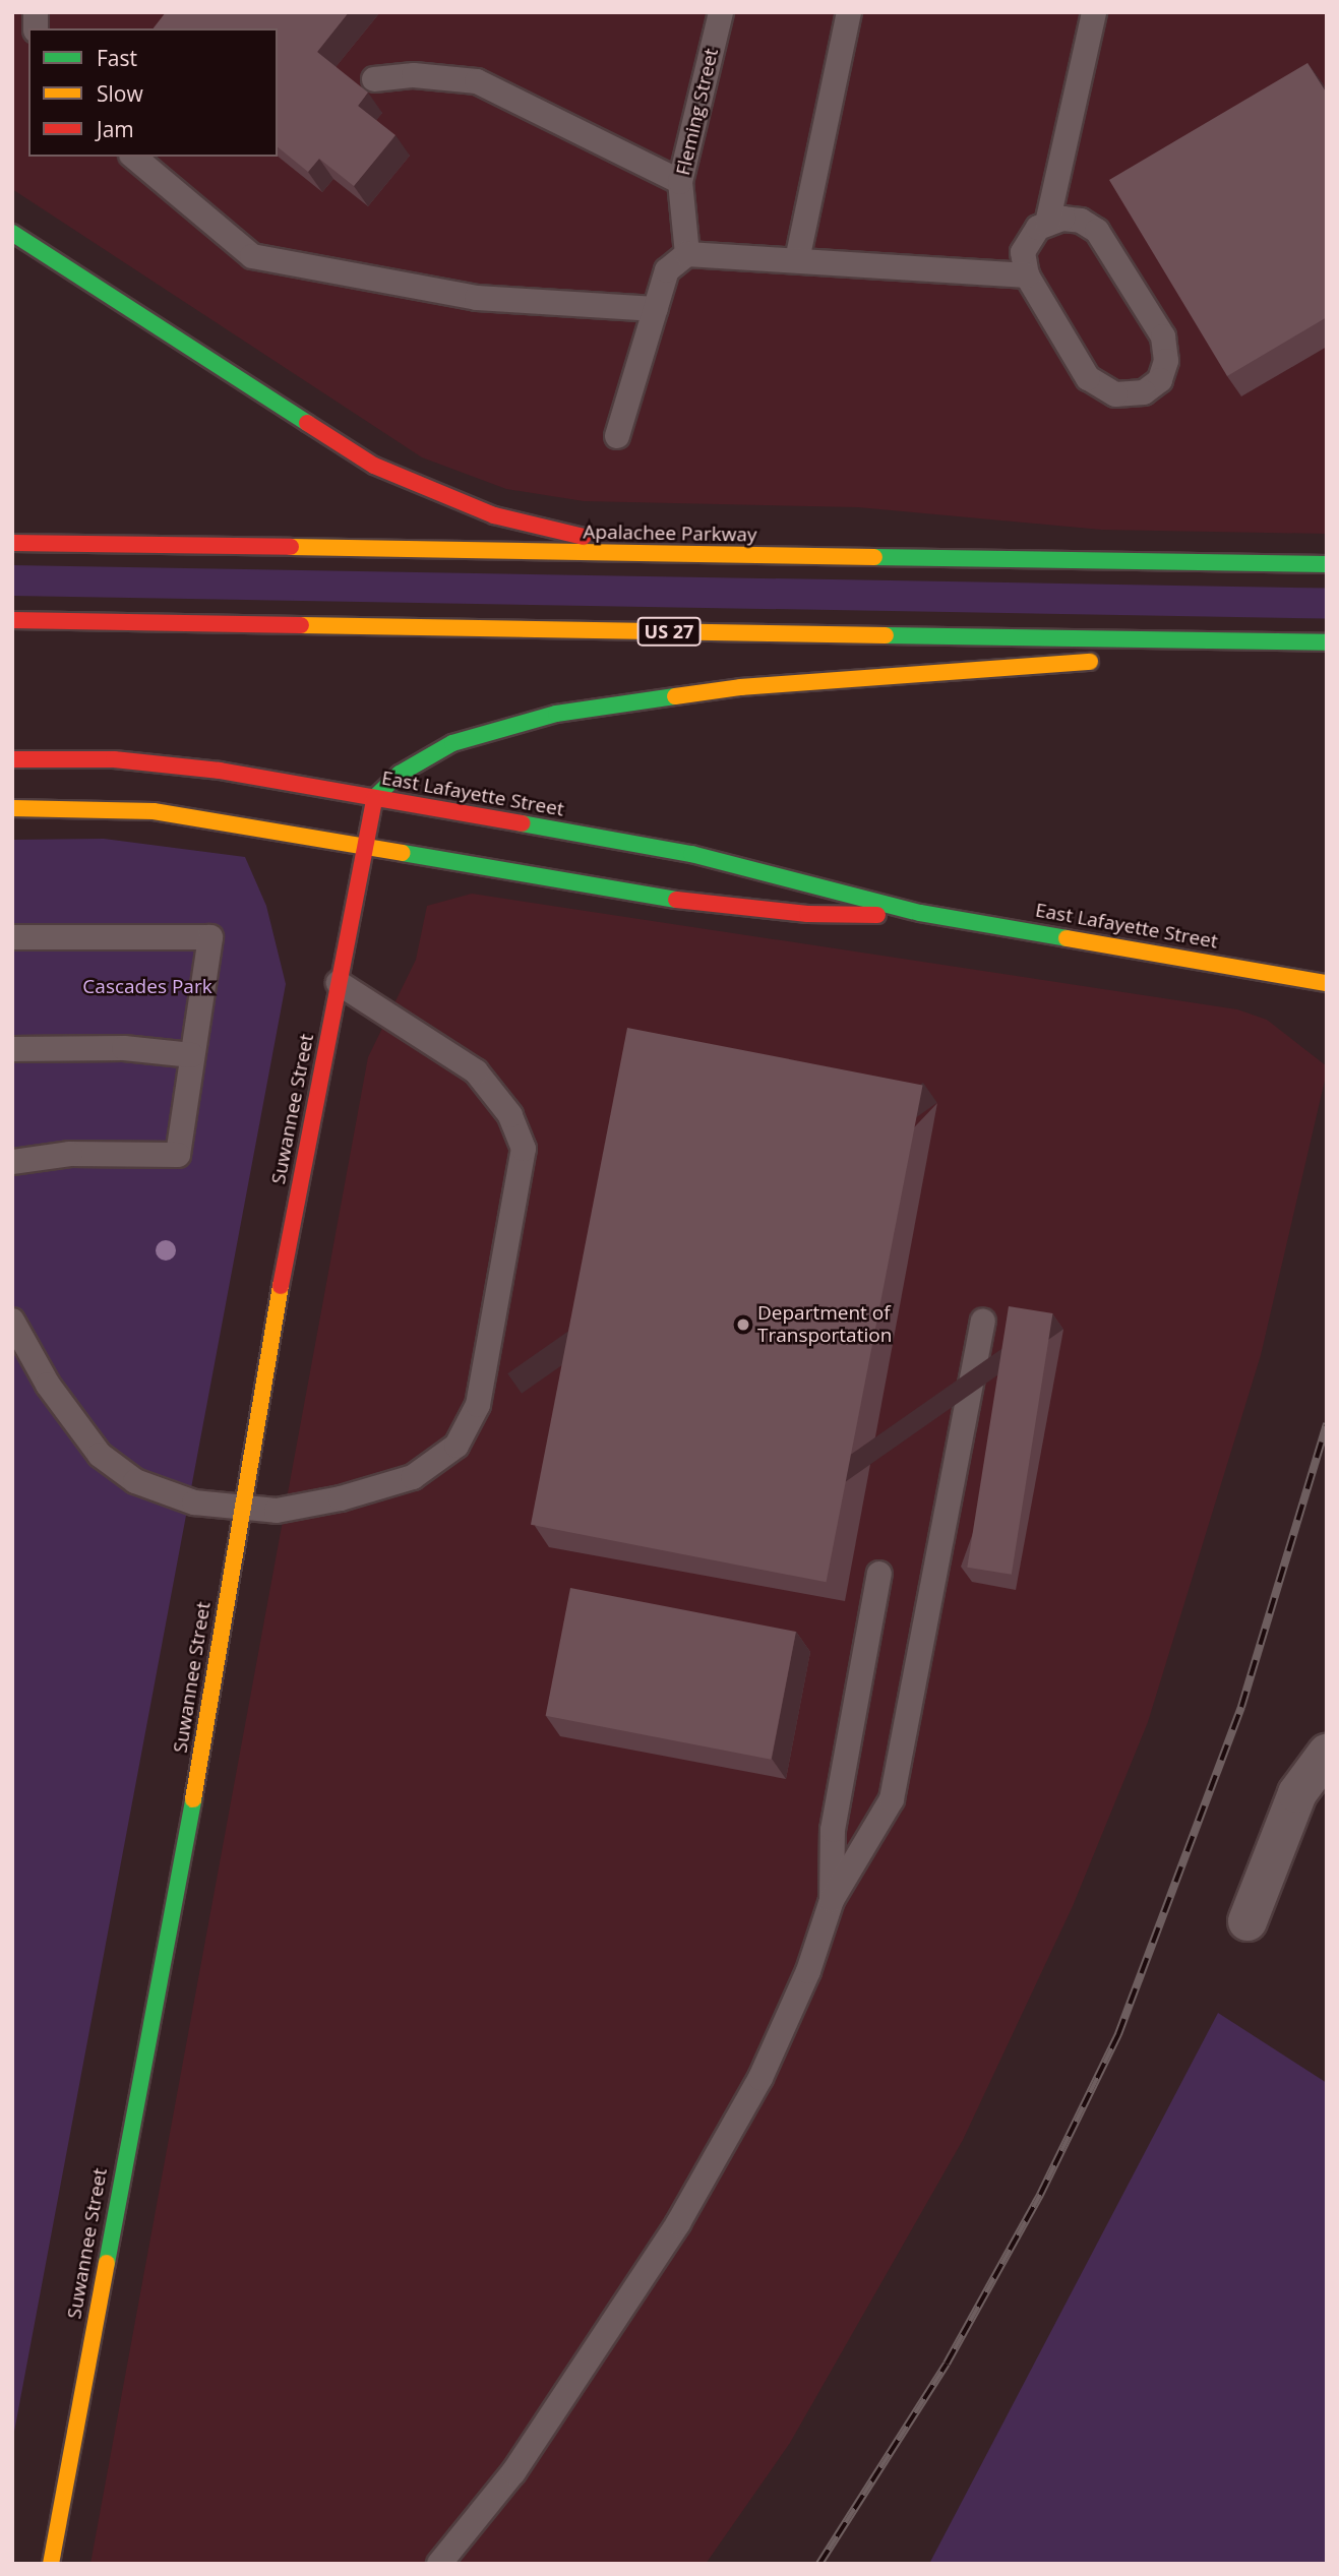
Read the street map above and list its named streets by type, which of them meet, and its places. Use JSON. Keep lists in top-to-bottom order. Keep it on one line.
{"streets":{"main road":["Apalachee Parkway","US 27","East Lafayette Street","Suwannee Street"],"lane":["Fleming Street"]},"crossings":[["East Lafayette Street","Suwannee Street"]],"parks":["Cascades Park"],"places":["Department of Transportation"],"legend":["Fast","Slow","Jam"]}
